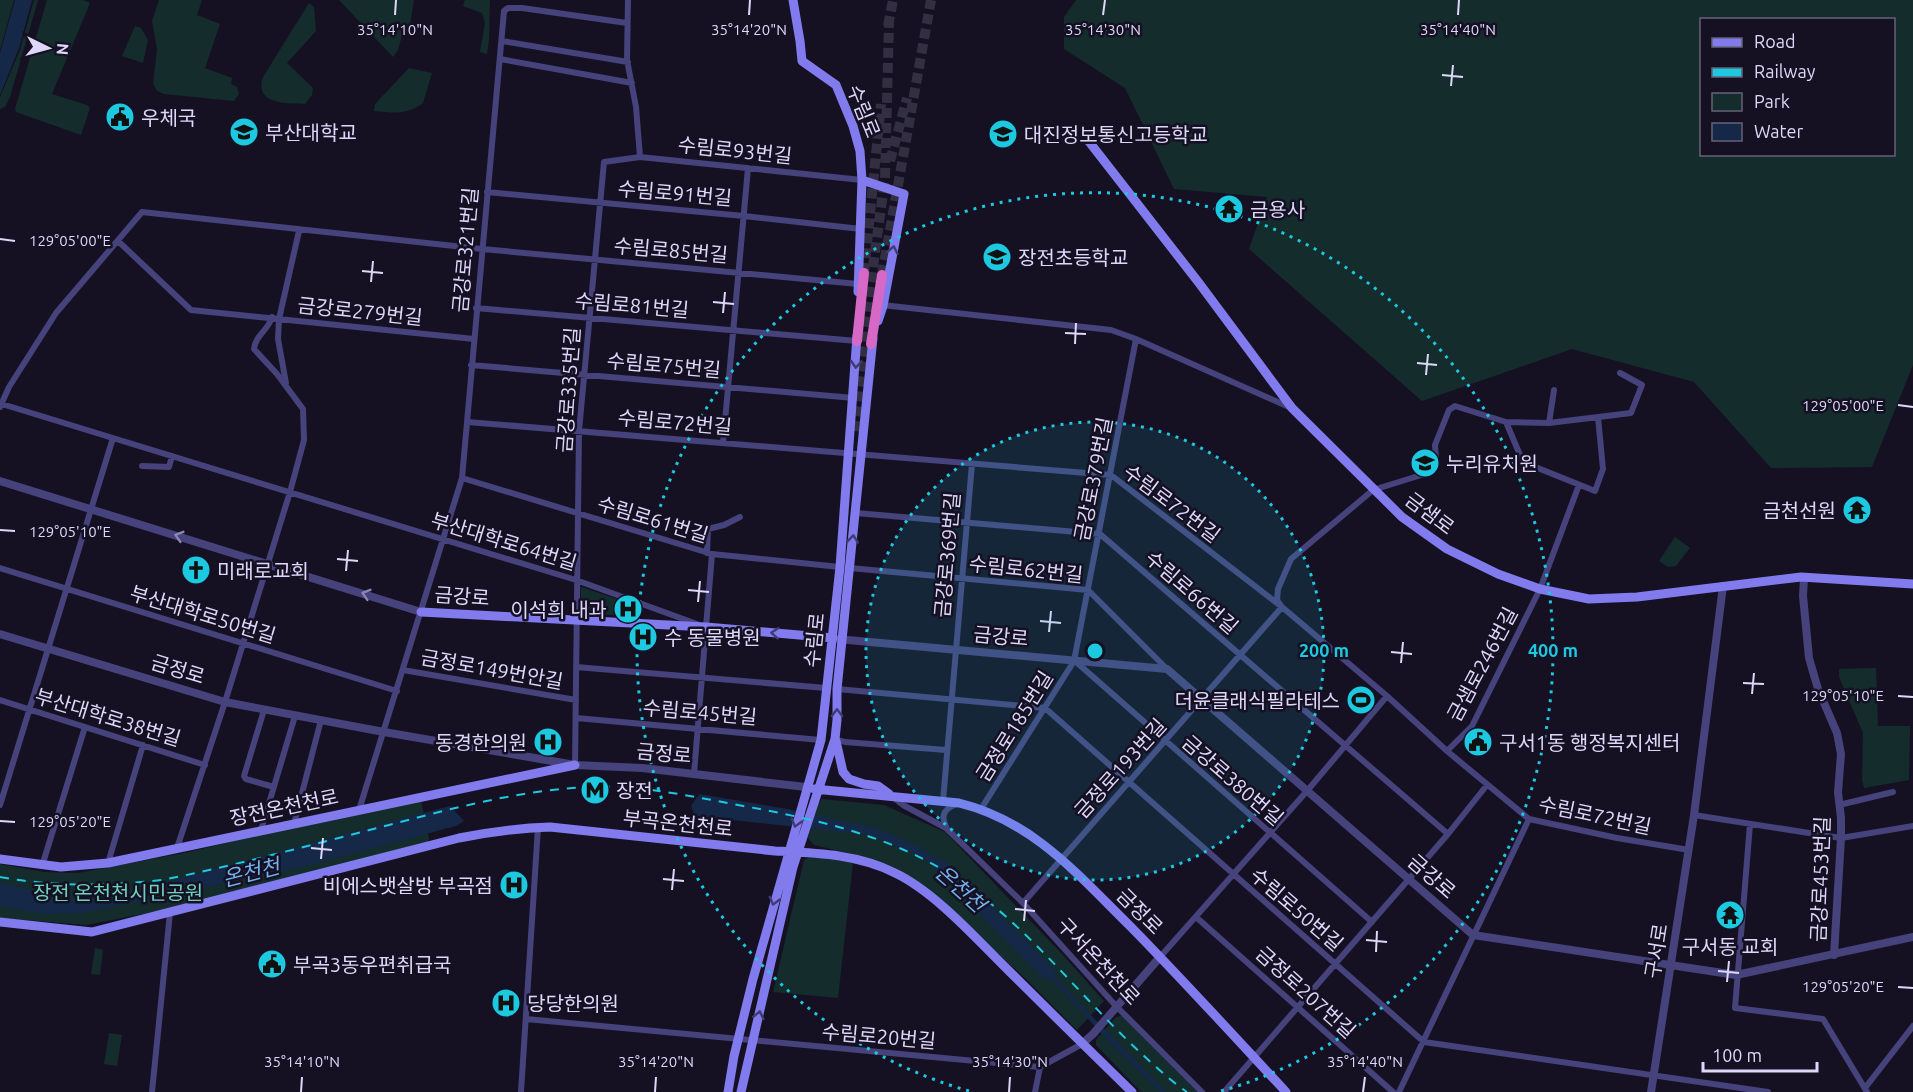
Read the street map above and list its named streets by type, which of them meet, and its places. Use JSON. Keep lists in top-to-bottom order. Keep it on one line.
{"streets":{"main road":["수림로","금샘로","금강로","금정로","장전온천천로","부곡온천천로"],"street":["수림로93번길","수림로91번길","금강로321번길","수림로85번길","수림로81번길","금강로279번길","수림로75번길","금강로335번길","수림로72번길","금강로379번길","수림로61번길","부산대학로64번길","금강로369번길","수림로62번길","수림로66번길","부산대학로50번길","금샘로246번길","금정로149번안길","수림로45번길","부산대학로38번길","금정로185번길","금정로193번길","금강로380번길","금강로453번길","수림로50번길","구서로","구서온천천로","금정로207번길","수림로20번길"]},"crossings":[["수림로","수림로93번길"],["수림로","수림로91번길"],["수림로","수림로85번길"],["수림로","수림로81번길"],["수림로","수림로75번길"],["수림로","수림로72번길"],["수림로","수림로61번길"],["수림로","수림로62번길"],["수림로","금강로"],["수림로","금정로"],["수림로","수림로45번길"],["수림로","부곡온천천로"],["수림로","수림로20번길"],["수림로93번길","금강로335번길"],["수림로91번길","금강로321번길"],["수림로91번길","금강로335번길"],["금강로321번길","수림로85번길"],["금강로321번길","수림로81번길"],["금강로321번길","금강로279번길"],["금강로321번길","수림로75번길"],["금강로321번길","수림로72번길"],["금강로321번길","수림로61번길"],["금강로321번길","부산대학로64번길"],["금강로321번길","금강로"],["수림로85번길","금강로335번길"],["수림로81번길","금강로335번길"],["수림로75번길","금강로335번길"],["금강로335번길","수림로72번길"],["금강로335번길","수림로61번길"],["금강로335번길","부산대학로64번길"],["금강로335번길","금강로"],["금강로335번길","금정로"],["금강로335번길","금정로149번안길"],["금강로335번길","수림로45번길"],["금강로335번길","장전온천천로"],["수림로72번길","금강로379번길"],["수림로72번길","금강로369번길"],["수림로72번길","금샘로246번길"],["수림로72번길","금정로193번길"],["수림로72번길","구서로"],["금강로379번길","수림로62번길"],["금강로379번길","수림로66번길"],["금강로379번길","금강로"],["금강로379번길","금정로185번길"],["금강로379번길","금강로380번길"],["금샘로","금샘로246번길"],["금샘로","금강로453번길"],["금샘로","구서로"],["부산대학로64번길","금강로"],["금강로369번길","수림로62번길"],["금강로369번길","금강로"],["수림로62번길","금강로"],["수림로66번길","금정로193번길"],["금강로","금정로185번길"],["금강로","금정로193번길"],["금강로","금강로380번길"],["금정로","금정로185번길"],["금정로","금정로193번길"],["금정로","장전온천천로"],["금정로","부곡온천천로"],["금정로","구서온천천로"],["금정로185번길","금강로380번길"],["금정로185번길","수림로50번길"],["금정로193번길","금강로380번길"],["금정로193번길","수림로50번길"],["금정로193번길","구서온천천로"]],"water":["온천천"],"parks":["장전 온천천시민공원"],"places":{"public building":["우체국","구서1동 행정복지센터","부곡3동우편취급국"],"school or university":["부산대학교","대진정보통신고등학교","장전초등학교","누리유치원"],"temple":["금용사","금천선원","구서동 교회"],"church":["미래로교회"],"hospital":["이석희 내과","수 동물병원","동경한의원","비에스뱃살방 부곡점","당당한의원"],"sports":["더윤클래식필라테스"],"metro station":["장전"]},"legend":["Road","Railway","Park","Water"],"scale_bar":"100 m","north":"right","coordinates":["35°14'10\"N","35°14'20\"N","35°14'30\"N","35°14'40\"N","129°05'00\"E","129°05'10\"E","129°05'20\"E"],"rings":["200 m","400 m"]}
